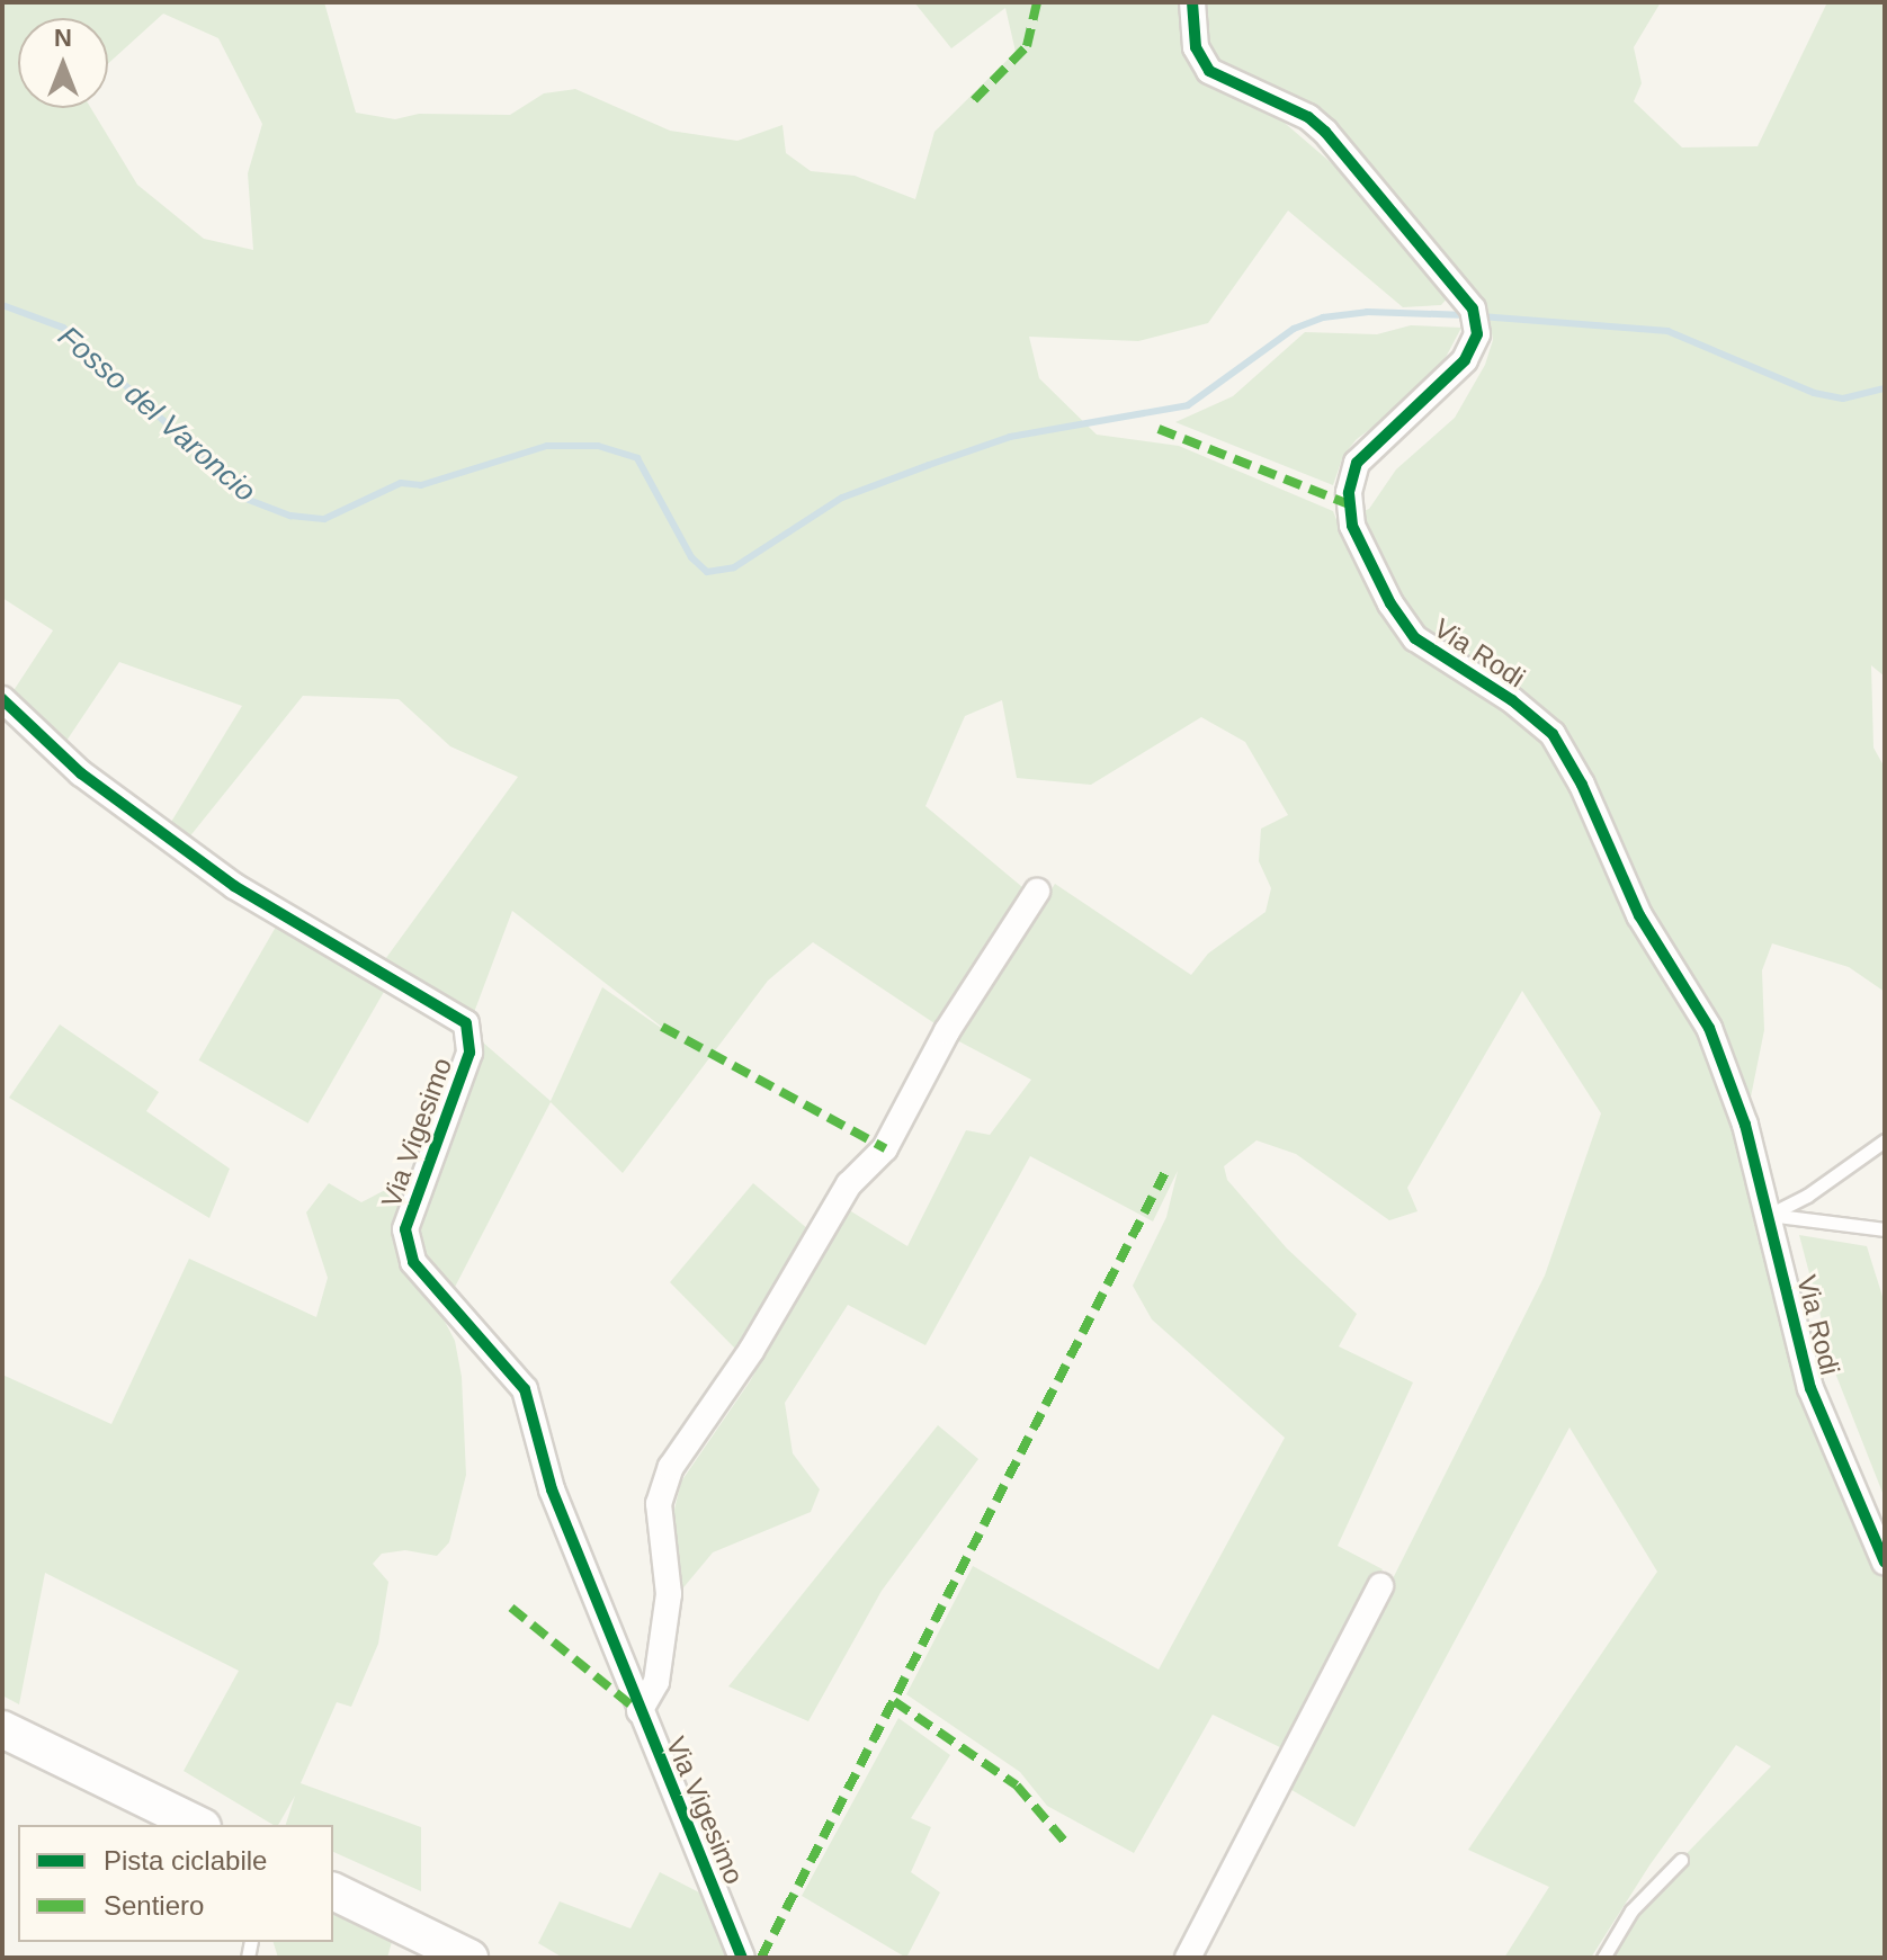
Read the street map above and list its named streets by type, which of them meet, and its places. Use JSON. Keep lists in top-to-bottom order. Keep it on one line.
{"streets":{"street":["Via Rodi","Via Vigesimo"]},"water":["Fosso del Varoncio"],"legend":["Pista ciclabile","Sentiero"],"north":"top"}
